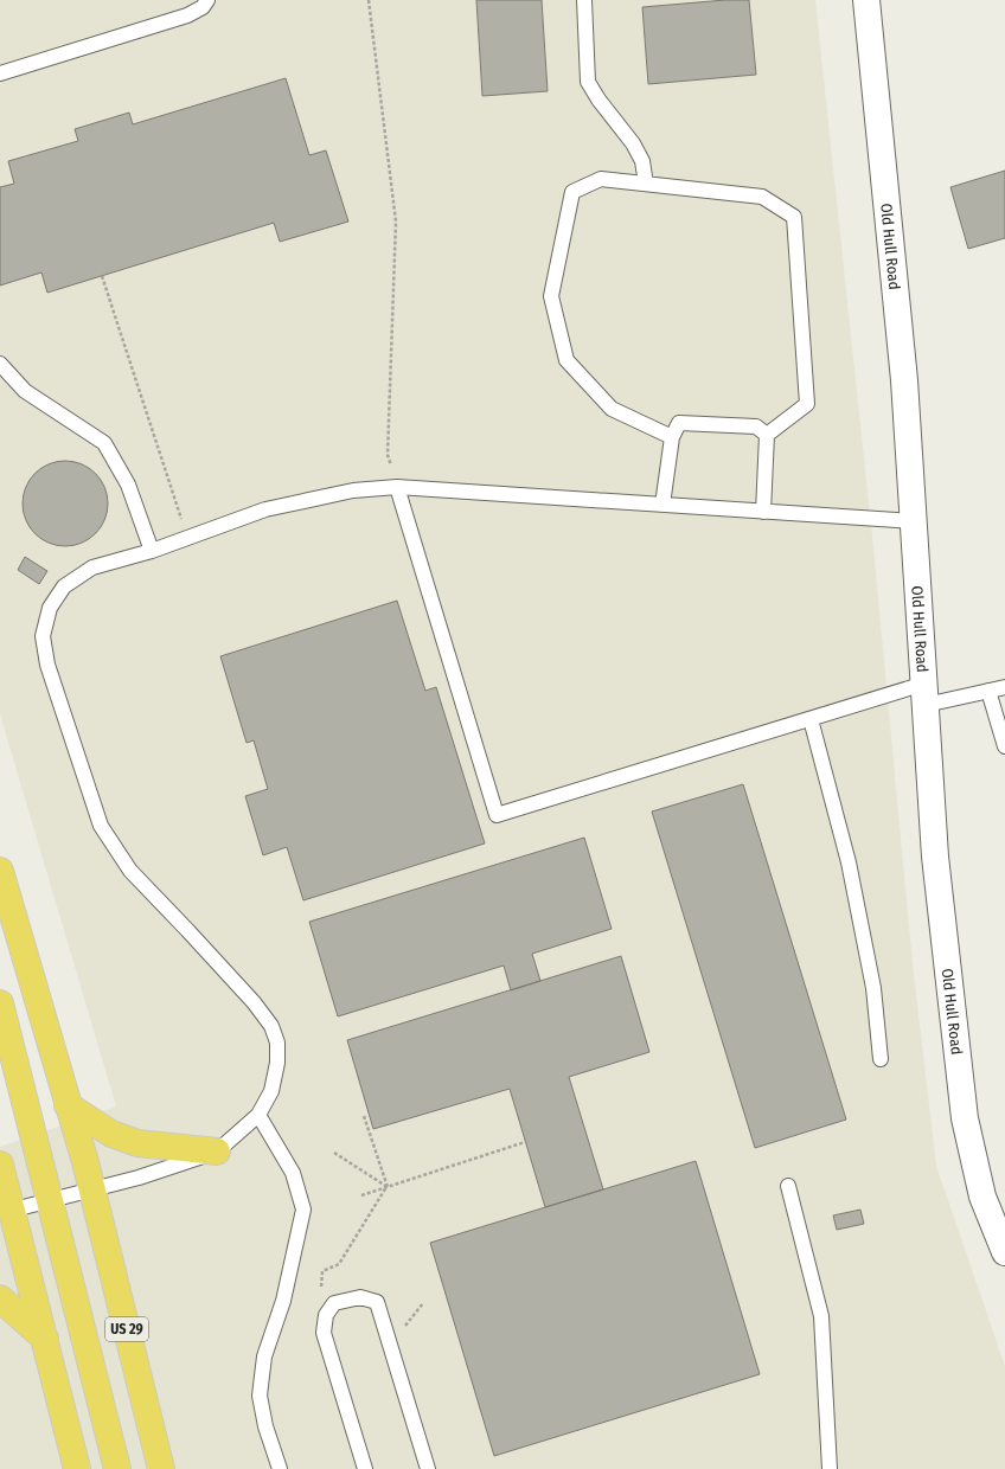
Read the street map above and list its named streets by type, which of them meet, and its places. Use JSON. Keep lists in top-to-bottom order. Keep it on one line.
{"streets":{"highway":["US 29"],"main road":["Old Hull Road"]}}
